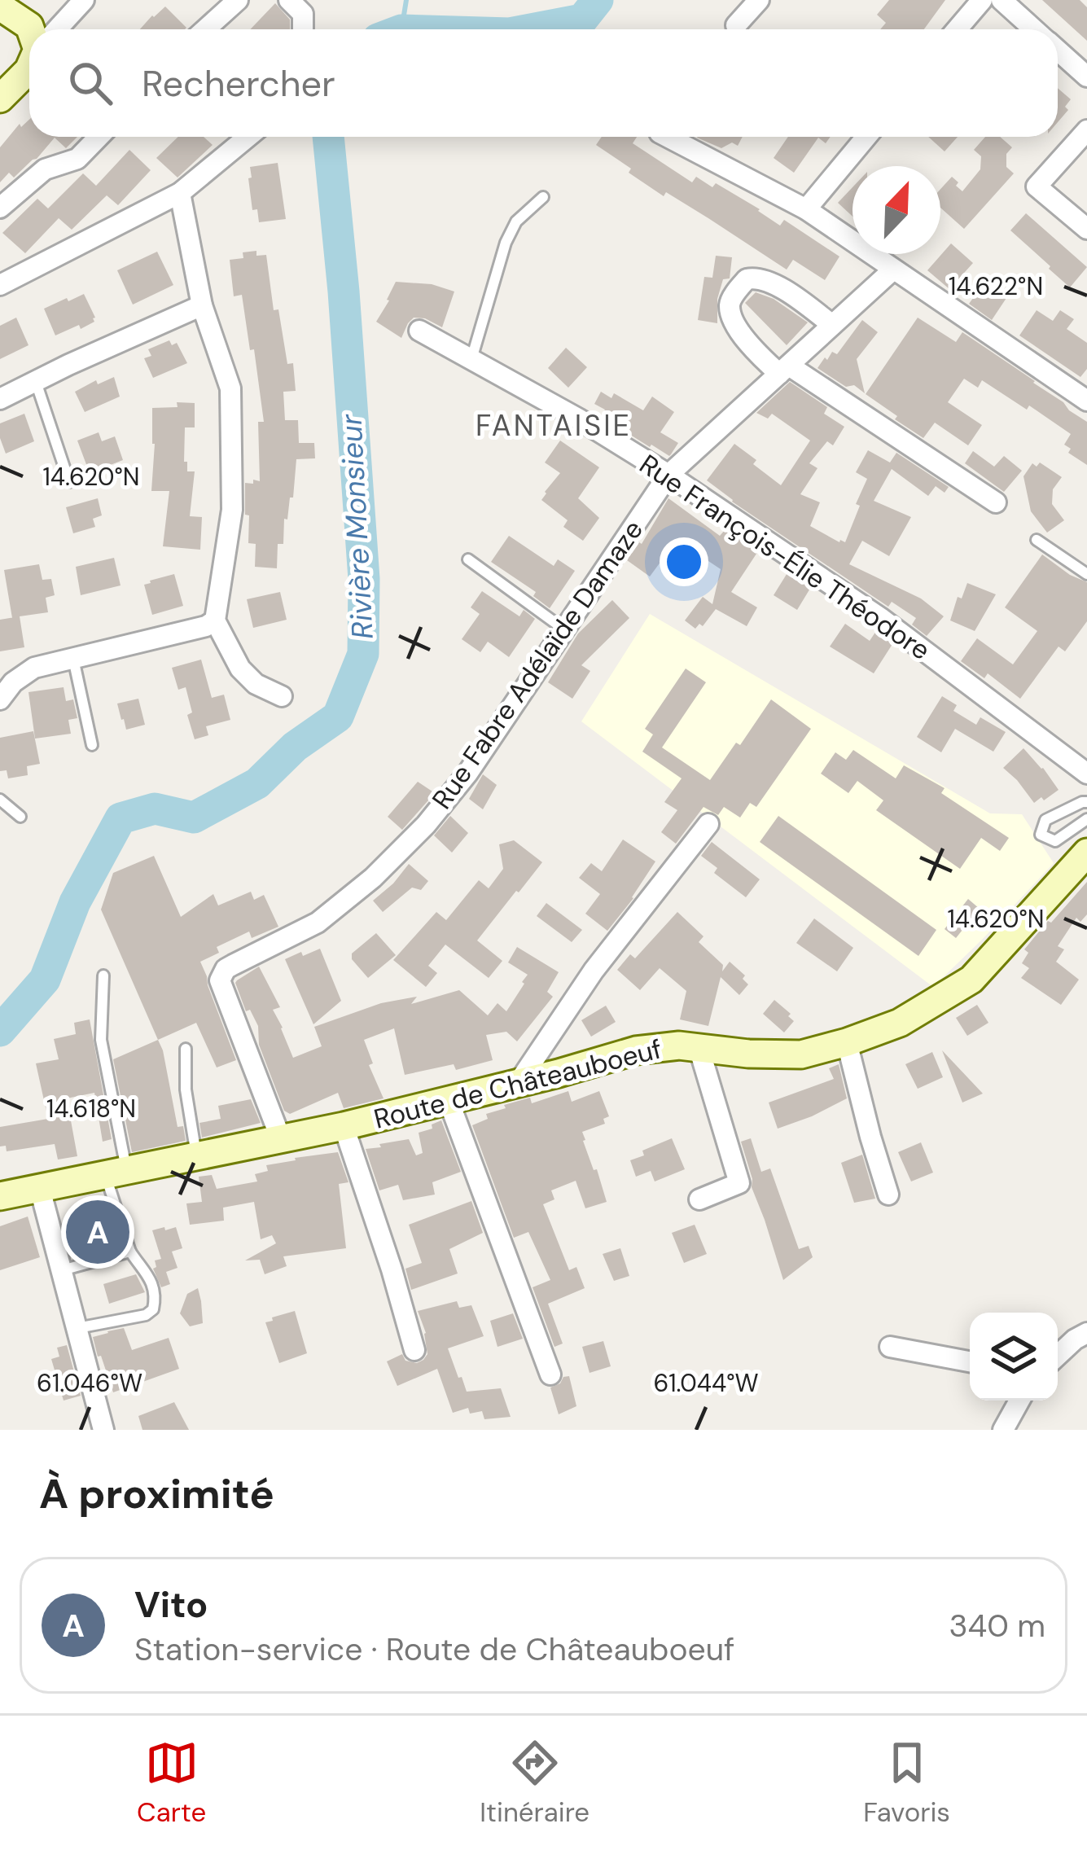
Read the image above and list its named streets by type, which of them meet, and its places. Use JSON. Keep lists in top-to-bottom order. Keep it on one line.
{"streets":{"main road":["Route de Châteauboeuf"],"street":["Rue François-Élie Théodore","Rue Fabre Adélaïde Damaze"]},"crossings":[["Rue François-Élie Théodore","Rue Fabre Adélaïde Damaze"],["Rue Fabre Adélaïde Damaze","Route de Châteauboeuf"]],"districts":["FANTAISIE"],"water":["Rivière Monsieur"],"north":"top right","page":{"search":"Rechercher","pins":"A","heading":"À proximité","list":[{"mark":"A","name":"Vito","note":"Station-service · Route de Châteauboeuf","value":"340 m"}],"nav":["Carte","Itinéraire","Favoris"]},"coordinates":["14.622°N","14.620°N","14.618°N","61.046°W","61.044°W"]}
